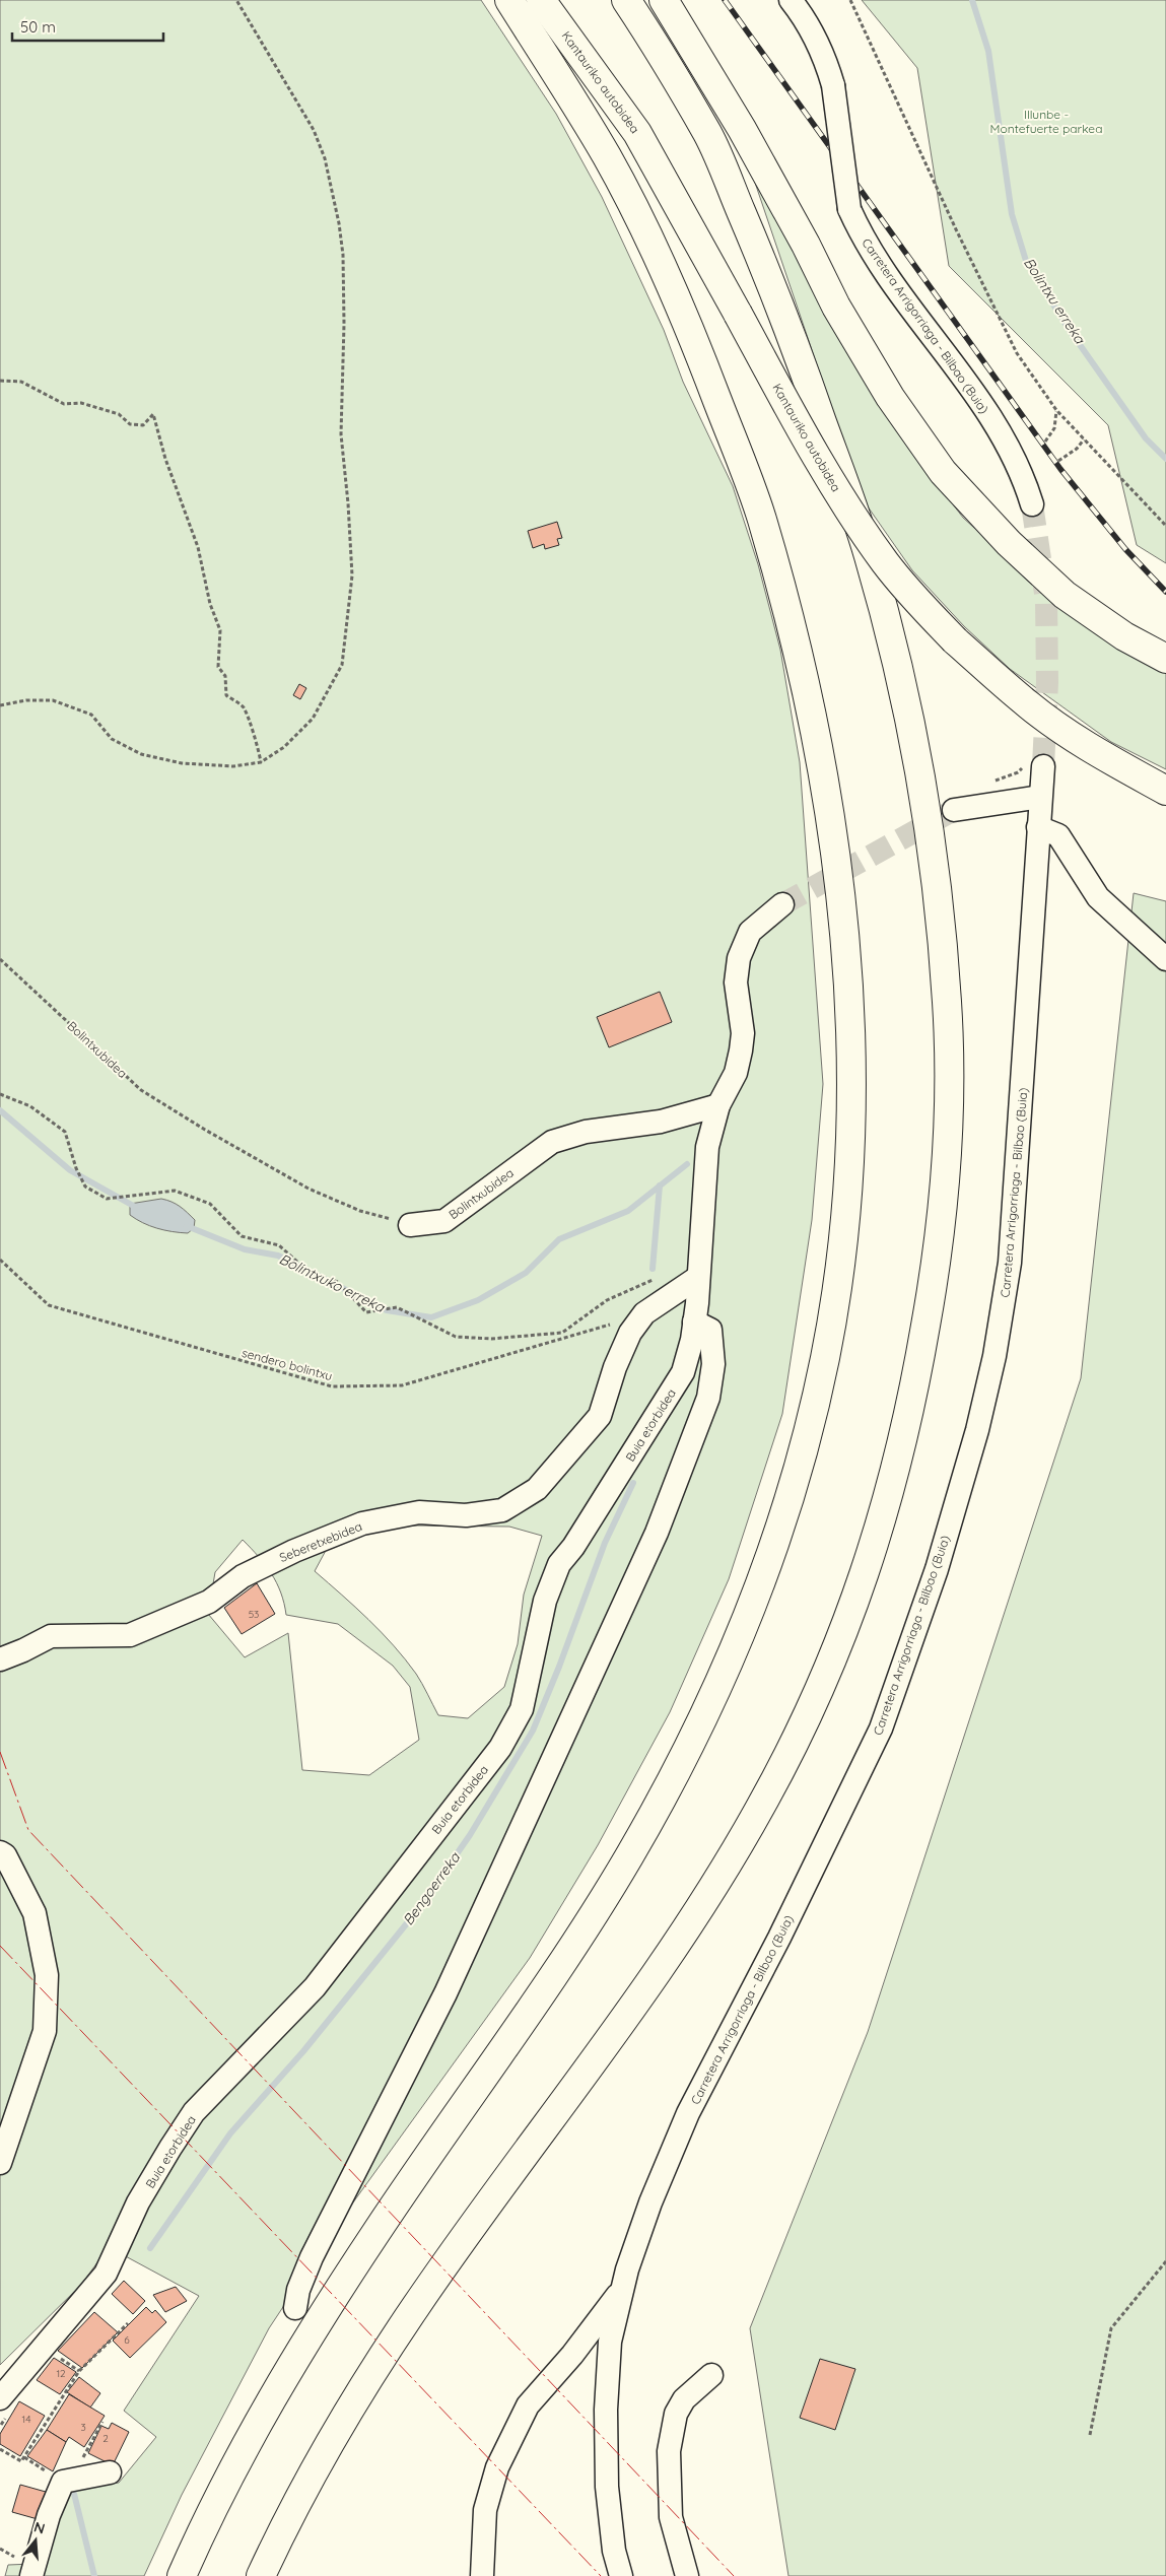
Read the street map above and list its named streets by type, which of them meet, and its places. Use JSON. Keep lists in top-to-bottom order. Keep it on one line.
{"streets":{"highway":["Kantauriko autobidea"],"street":["Carretera Arrigorriaga - Bilbao (Buia)","Bolintxubidea","Buia etorbidea","Seberetxebidea"],"path":["sendero bolintxu"]},"crossings":[["Bolintxubidea","Buia etorbidea"],["Buia etorbidea","Seberetxebidea"]],"water":["Bolintxu erreka","Bolintxuko erreka","Bengoerreka"],"parks":["Illunbe - Montefuerte parkea"],"house_numbers":["53","6","12","14","3","2"],"scale_bar":"50 m","north":"top"}
